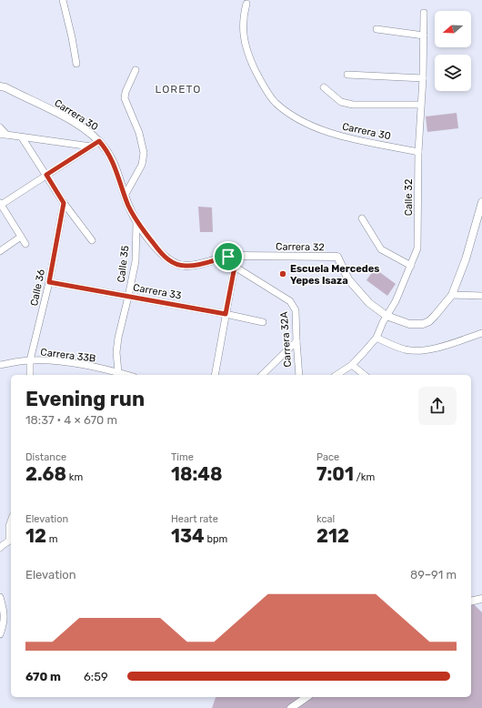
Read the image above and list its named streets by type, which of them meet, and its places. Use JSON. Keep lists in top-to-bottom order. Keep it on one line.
{"streets":{"street":["Carrera 30","Calle 32","Carrera 32","Calle 35","Calle 36","Carrera 33","Carrera 32A","Carrera 33B"]},"crossings":[["Carrera 30","Calle 32"],["Carrera 30","Carrera 32"],["Carrera 30","Calle 35"],["Calle 32","Carrera 32"],["Carrera 32","Calle 35"],["Calle 35","Carrera 33"],["Calle 35","Carrera 33B"],["Calle 36","Carrera 33"],["Calle 36","Carrera 33B"]],"districts":["LORETO"],"places":["Escuela Mercedes Yepes Isaza"],"north":"left","page":{"heading":["Evening run","18:37 · 4 × 670 m"],"stats":[["Distance","2.68 km"],["Time","18:48"],["Pace","7:01 /km"],["Elevation","12 m"],["Heart rate","134 bpm"],["kcal","212"]],"chart":["Elevation","89–91 m"],"list":[{"name":"670 m","note":"6:59"}]}}
